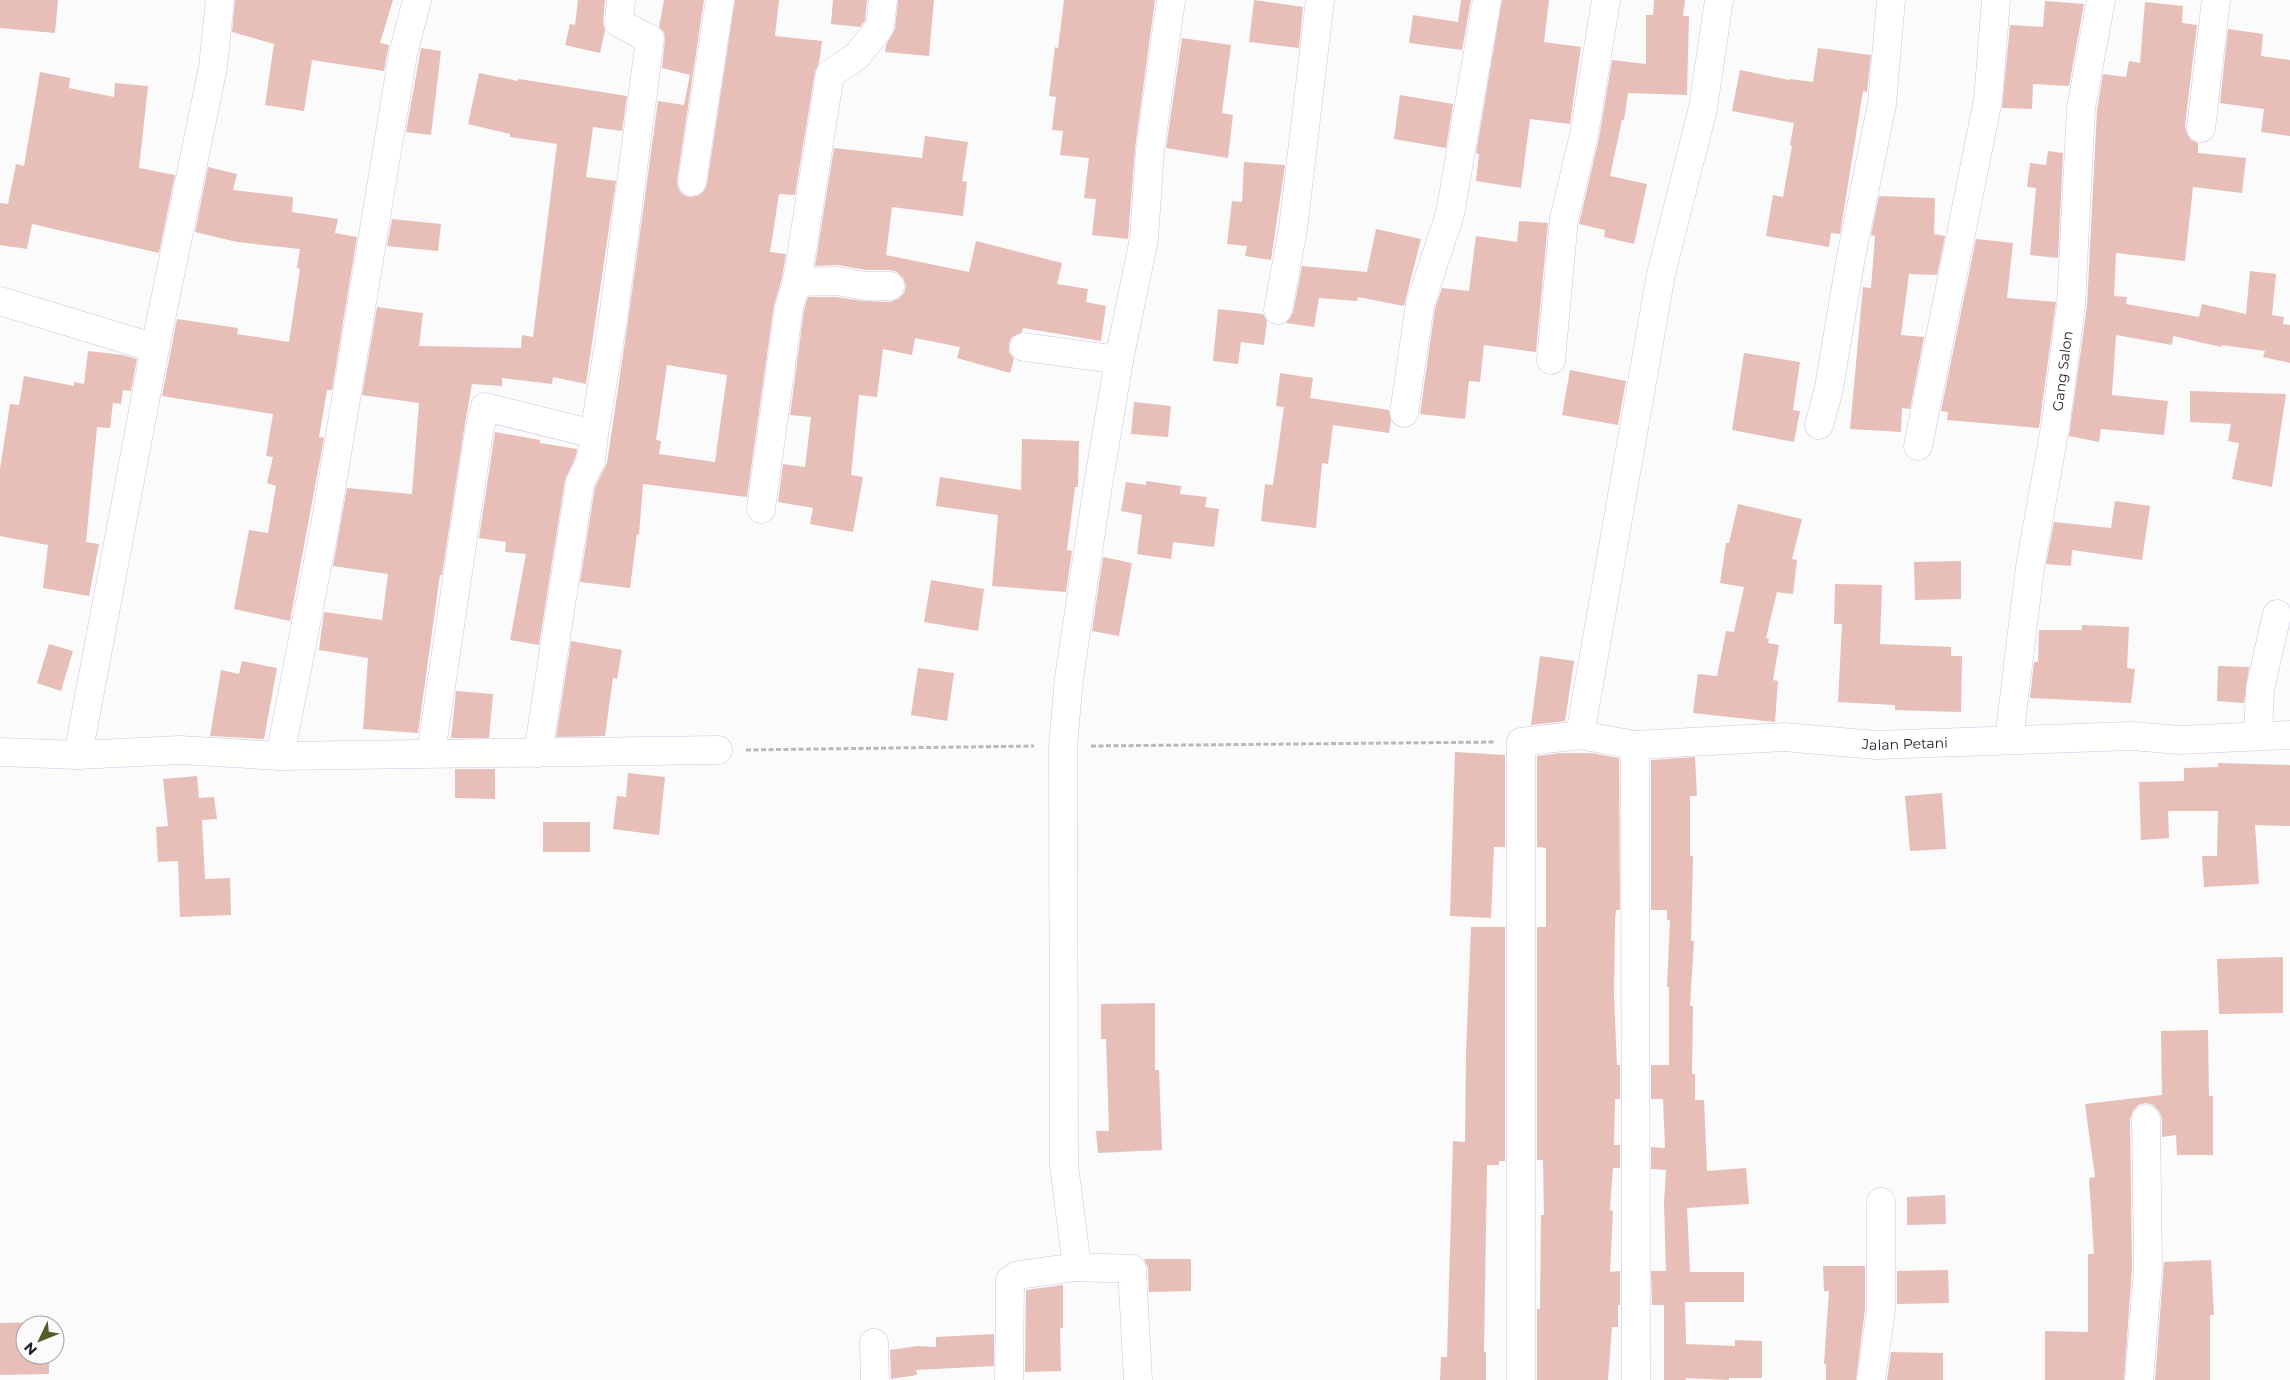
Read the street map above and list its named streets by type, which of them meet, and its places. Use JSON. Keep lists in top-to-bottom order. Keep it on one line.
{"streets":{"street":["Gang Salon","Jalan Petani"]},"crossings":[["Gang Salon","Jalan Petani"]],"north":"bottom left"}
